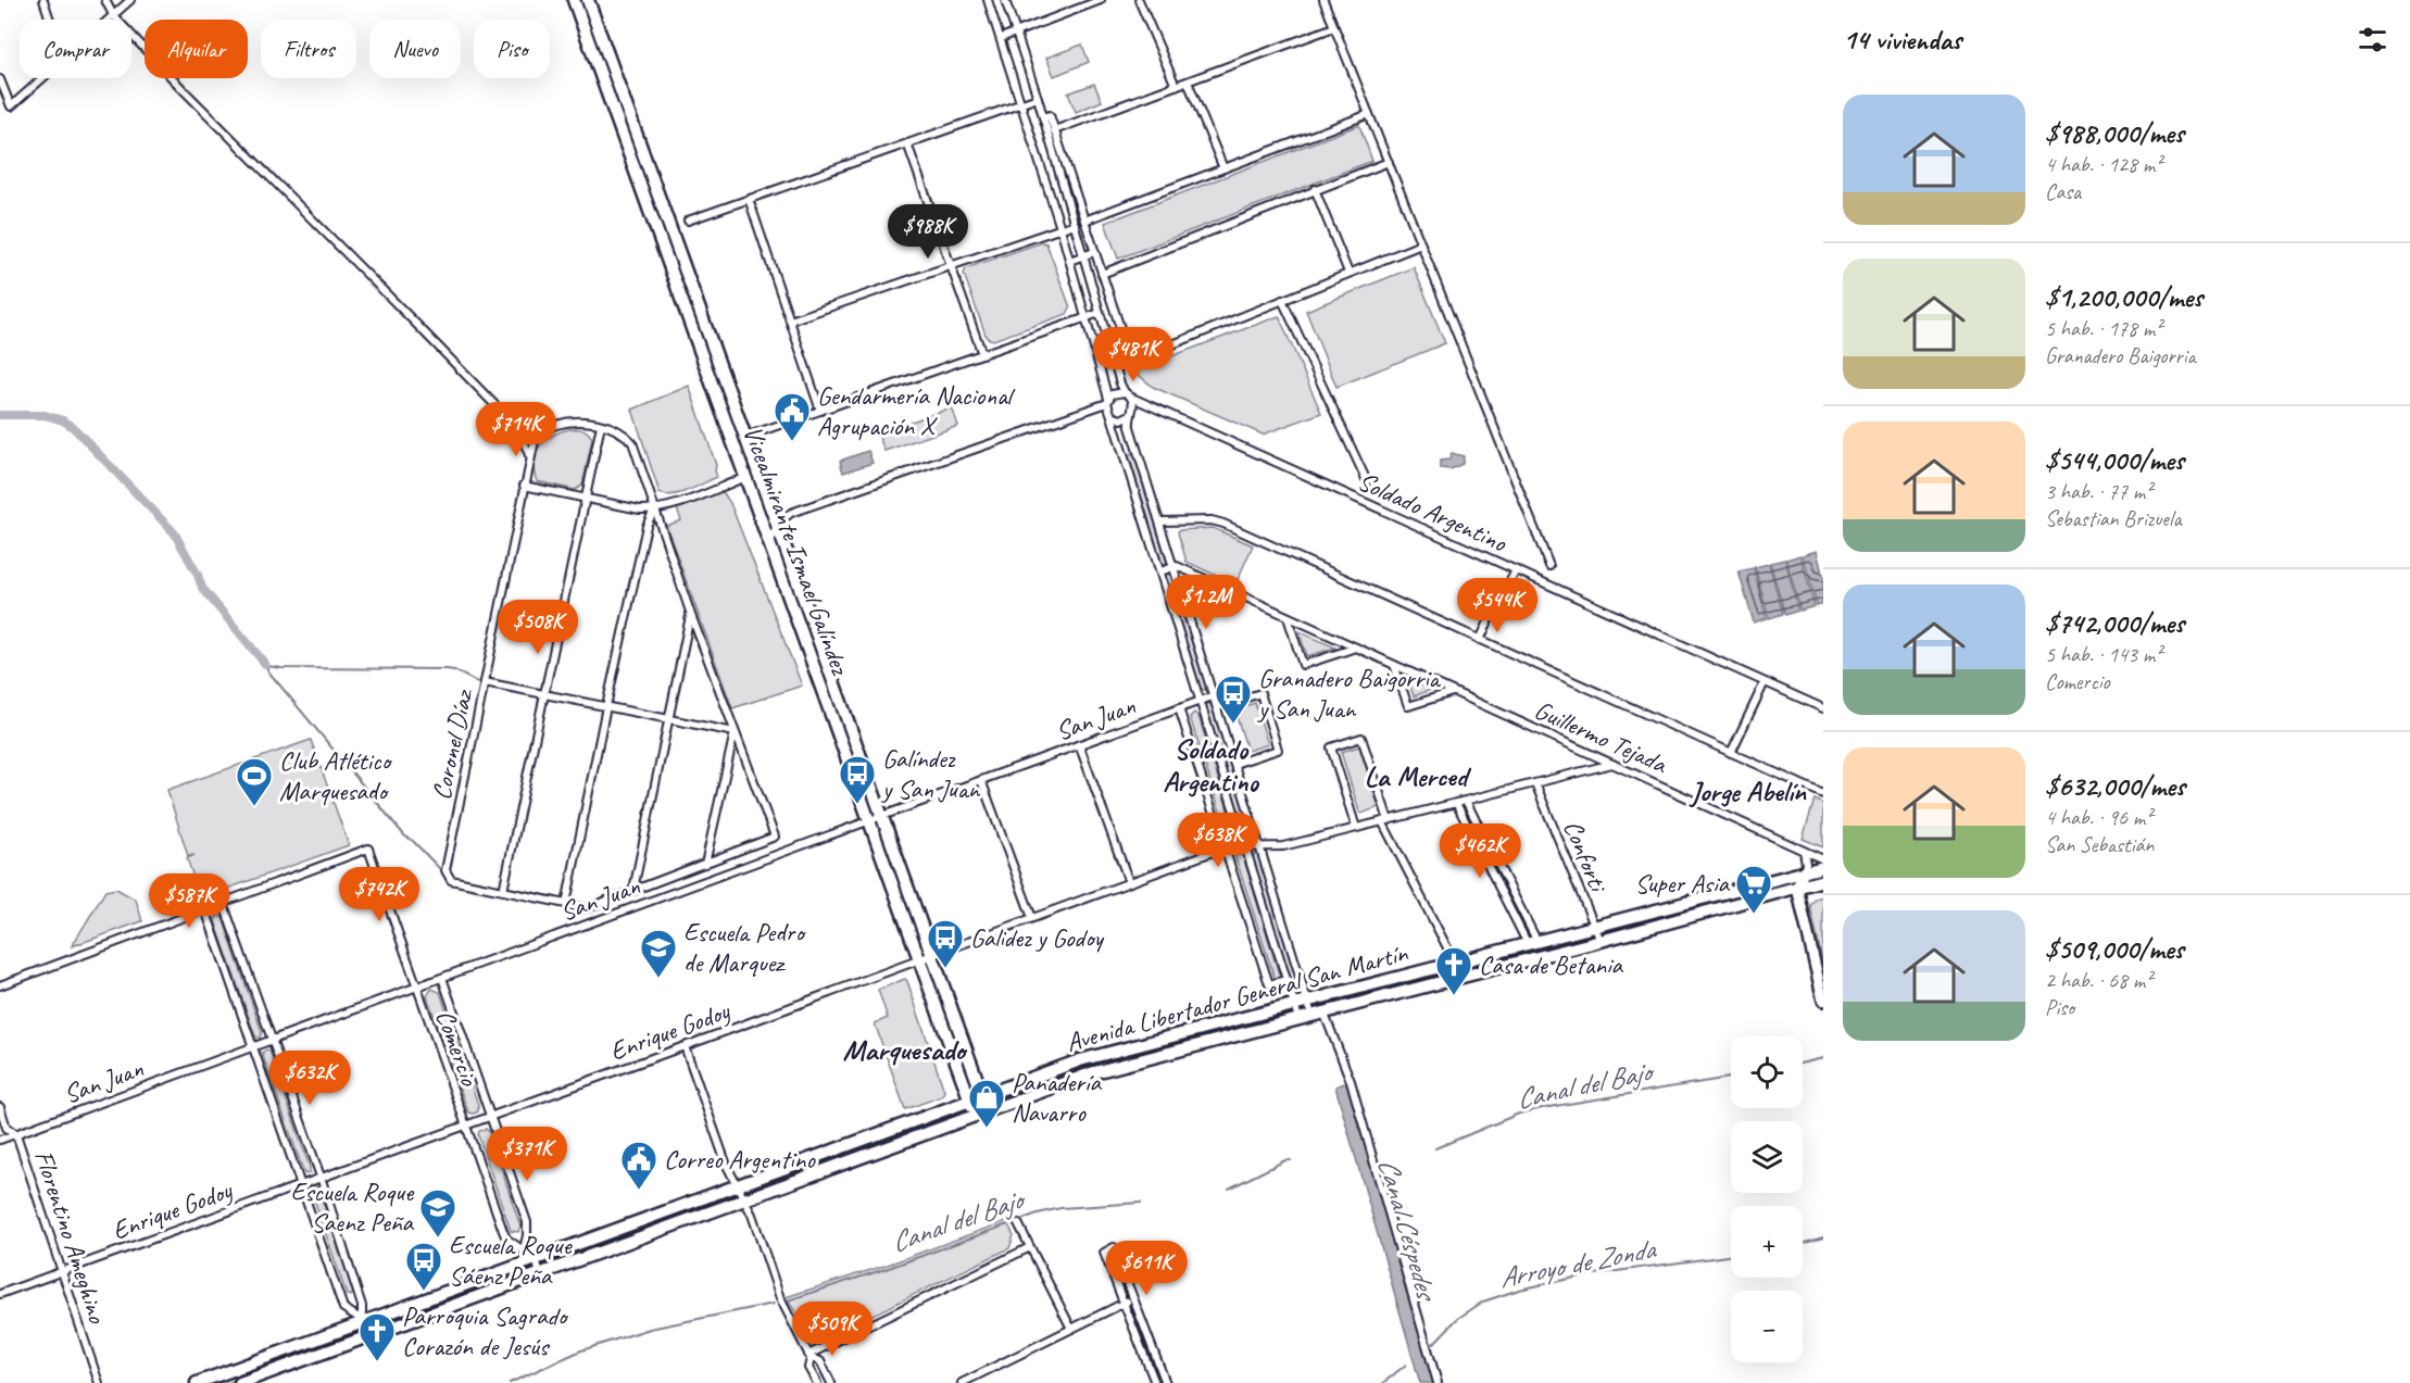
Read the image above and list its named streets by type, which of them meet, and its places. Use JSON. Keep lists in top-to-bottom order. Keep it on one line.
{"streets":{"main road":["Vicealmirante Ismael Galíndez","Avenida Libertador General San Martín"],"street":["Soldado Argentino","San Juan","Guillermo Tejada","Coronel Díaz","Conforti","Enrique Godoy","Comercio","Florentino Ameghino"]},"crossings":[["Vicealmirante Ismael Galíndez","San Juan"],["Vicealmirante Ismael Galíndez","Avenida Libertador General San Martín"],["Vicealmirante Ismael Galíndez","Enrique Godoy"],["San Juan","Comercio"],["San Juan","Florentino Ameghino"],["Guillermo Tejada","Enrique Godoy"],["Conforti","Avenida Libertador General San Martín"],["Conforti","Enrique Godoy"],["Avenida Libertador General San Martín","Comercio"],["Enrique Godoy","Comercio"],["Enrique Godoy","Florentino Ameghino"]],"districts":["Soldado Argentino","La Merced","Jorge Abelín","Marquesado"],"water":["Canal del Bajo","Canal Céspedes","Arroyo de Zonda"],"places":{"public building":["Gendarmería Nacional Agrupación X","Correo Argentino"],"bus stop":["Granadero Baigorria y San Juan","Galíndez y San Juan","Galidez y Godoy","Escuela Roque Sáenz Peña"],"sports":["Club Atlético Marquesado"],"supermarket":["Super Asia"],"school or university":["Escuela Pedro de Marquez","Escuela Roque Saenz Peña"],"church":["Casa de Betania","Parroquia Sagrado Corazón de Jesús"],"shop":["Panadería Navarro"]},"page":{"heading":"14 viviendas","chip":["Comprar","Alquilar","Filtros","Nuevo","Piso"],"list":[{"name":"$988,000/mes","note":"4 hab. · 128 m² · Casa"},{"name":"$1,200,000/mes","note":"5 hab. · 178 m² · Granadero Baigorria"},{"name":"$544,000/mes","note":"3 hab. · 77 m² · Sebastian Brizuela"},{"name":"$742,000/mes","note":"5 hab. · 143 m² · Comercio"},{"name":"$632,000/mes","note":"4 hab. · 96 m² · San Sebastián"},{"name":"$509,000/mes","note":"2 hab. · 68 m² · Piso"}],"price":["$988K","$481K","$714K","$1.2M","$544K","$508K","$638K","$462K","$742K","$587K","$632K","$371K","$611K","$509K"],"map_buttons":["+","−"]}}
